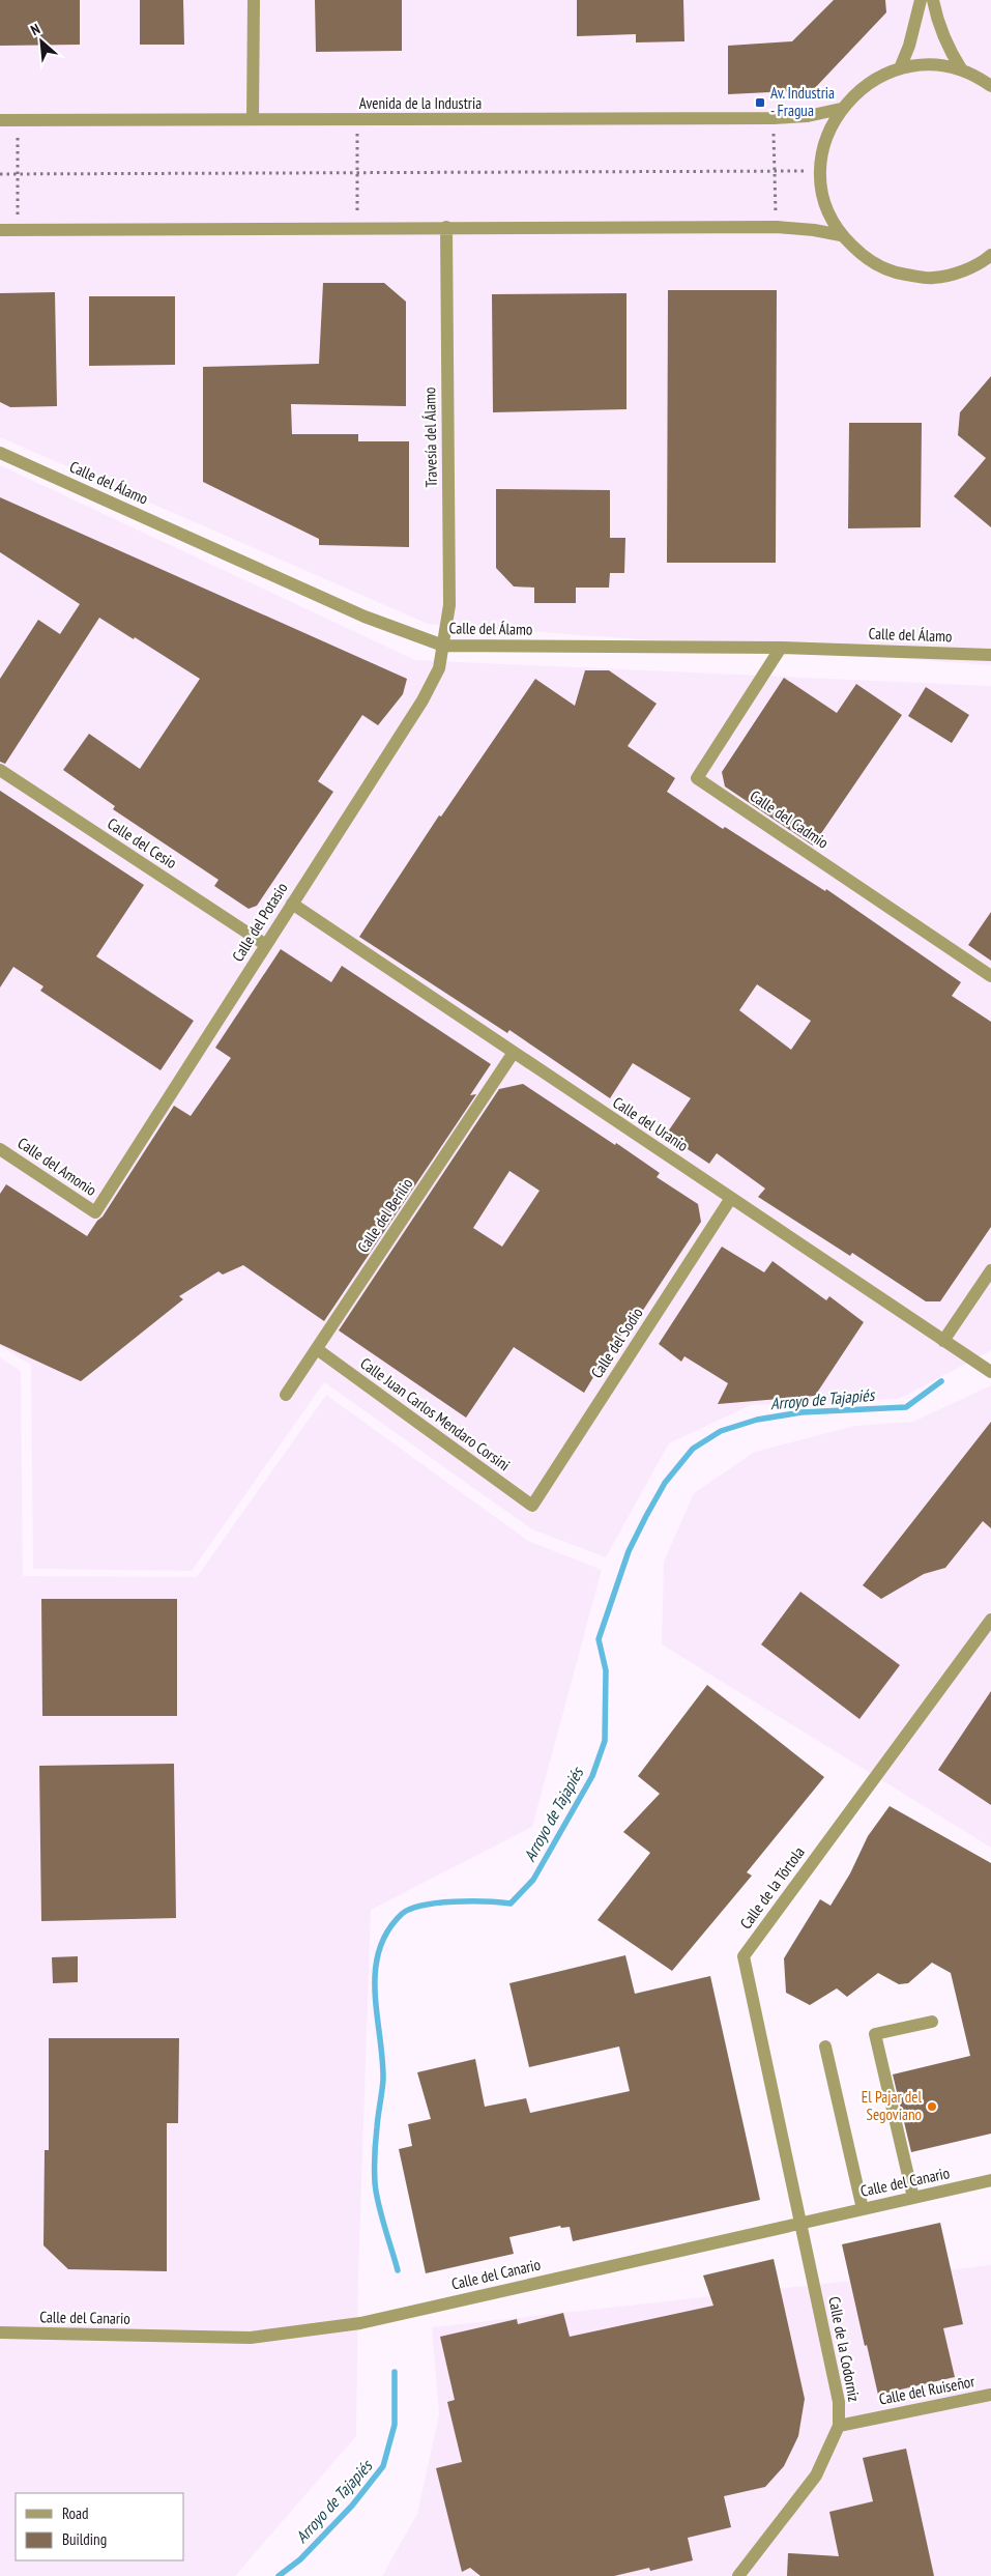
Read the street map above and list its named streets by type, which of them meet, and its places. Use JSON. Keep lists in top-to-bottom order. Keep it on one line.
{"streets":{"street":["Avenida de la Industria","Travesía del Álamo","Calle del Álamo","Calle del Cadmio","Calle del Cesio","Calle del Potasio","Calle del Uranio","Calle del Amonio","Calle del Berilio","Calle del Sodio","Calle Juan Carlos Mendaro Corsini","Calle de la Tórtola","Calle del Canario","Calle de la Codorniz","Calle del Ruiseñor"]},"crossings":[["Travesía del Álamo","Calle del Álamo"],["Travesía del Álamo","Calle del Potasio"],["Calle del Álamo","Calle del Cadmio"],["Calle del Álamo","Calle del Potasio"],["Calle del Cesio","Calle del Potasio"],["Calle del Potasio","Calle del Uranio"],["Calle del Potasio","Calle del Amonio"],["Calle del Uranio","Calle del Berilio"],["Calle del Uranio","Calle del Sodio"],["Calle del Berilio","Calle Juan Carlos Mendaro Corsini"],["Calle del Sodio","Calle Juan Carlos Mendaro Corsini"],["Calle de la Tórtola","Calle del Canario"],["Calle de la Tórtola","Calle de la Codorniz"],["Calle del Canario","Calle de la Codorniz"],["Calle de la Codorniz","Calle del Ruiseñor"]],"water":["Arroyo de Tajapiés"],"places":{"transit":["Av. Industria - Fragua"],"other":["El Pajar del Segoviano"]},"legend":["Road","Building"],"north":"top left"}
